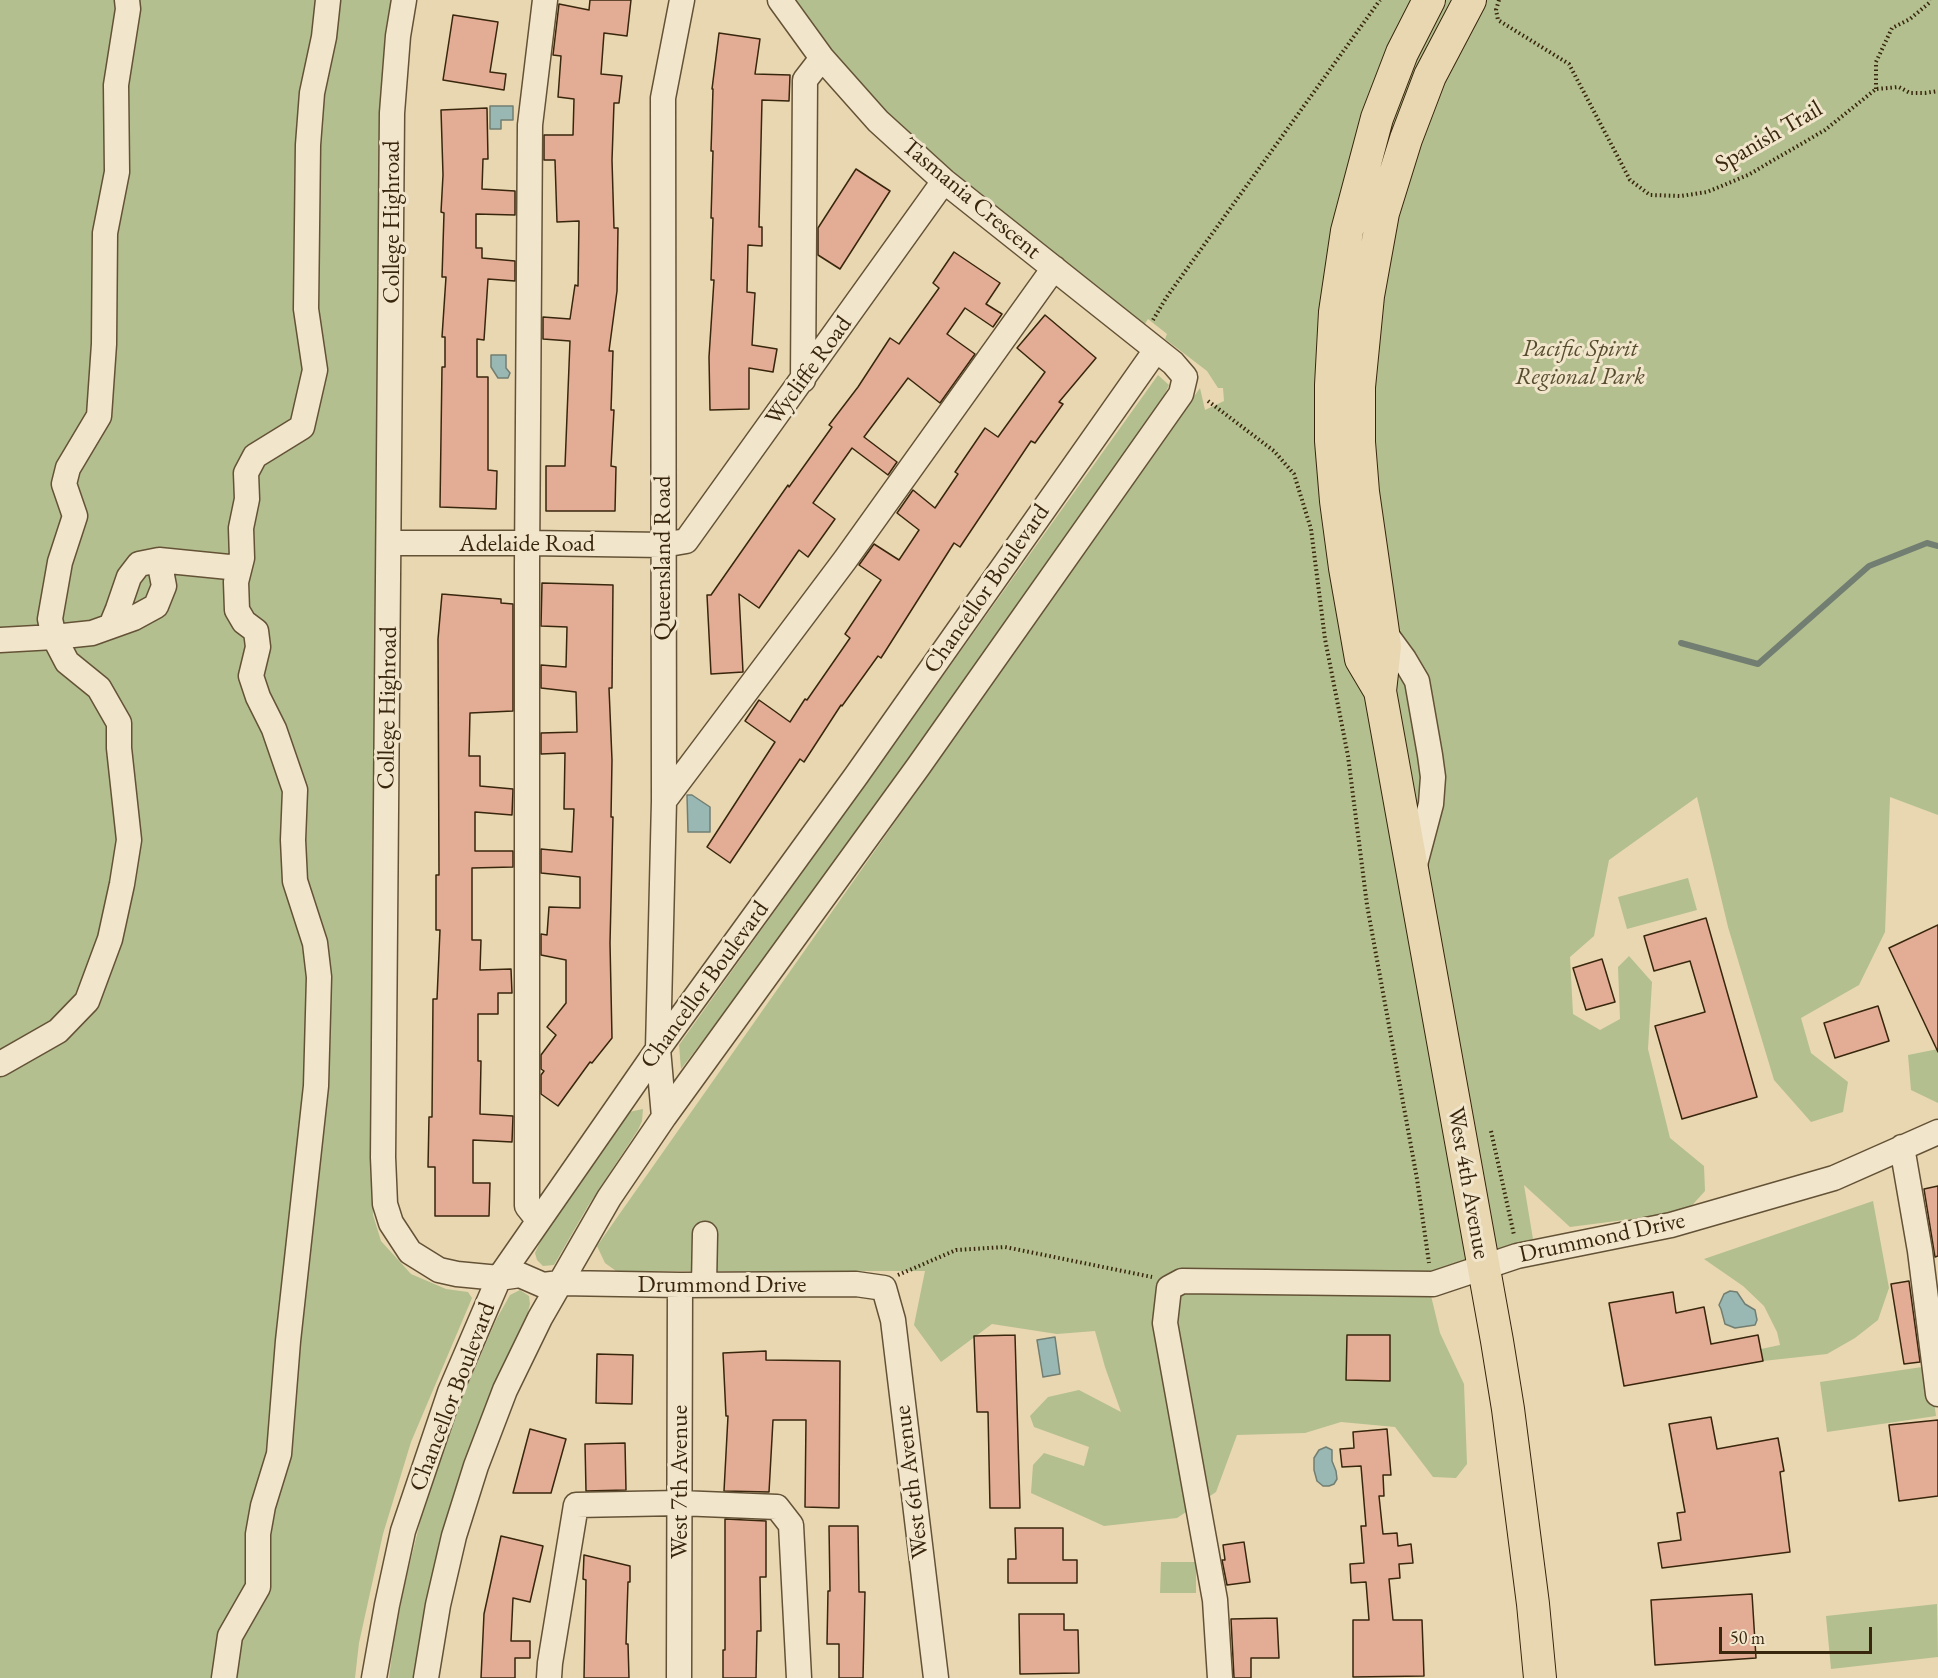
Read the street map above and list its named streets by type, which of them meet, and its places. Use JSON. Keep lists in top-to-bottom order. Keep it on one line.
{"streets":{"main road":["West 4th Avenue"],"street":["Tasmania Crescent","College Highroad","Wycliffe Road","Adelaide Road","Queensland Road","Chancellor Boulevard","Drummond Drive","West 7th Avenue","West 6th Avenue"],"path":["Spanish Trail"]},"crossings":[["Tasmania Crescent","Wycliffe Road"],["Tasmania Crescent","Chancellor Boulevard"],["College Highroad","Adelaide Road"],["College Highroad","Chancellor Boulevard"],["College Highroad","Drummond Drive"],["Wycliffe Road","Adelaide Road"],["Wycliffe Road","Queensland Road"],["Adelaide Road","Queensland Road"],["Queensland Road","Chancellor Boulevard"],["Chancellor Boulevard","Drummond Drive"],["West 4th Avenue","Drummond Drive"],["Drummond Drive","West 7th Avenue"],["Drummond Drive","West 6th Avenue"]],"parks":["Pacific Spirit Regional Park"],"scale_bar":"50 m"}
